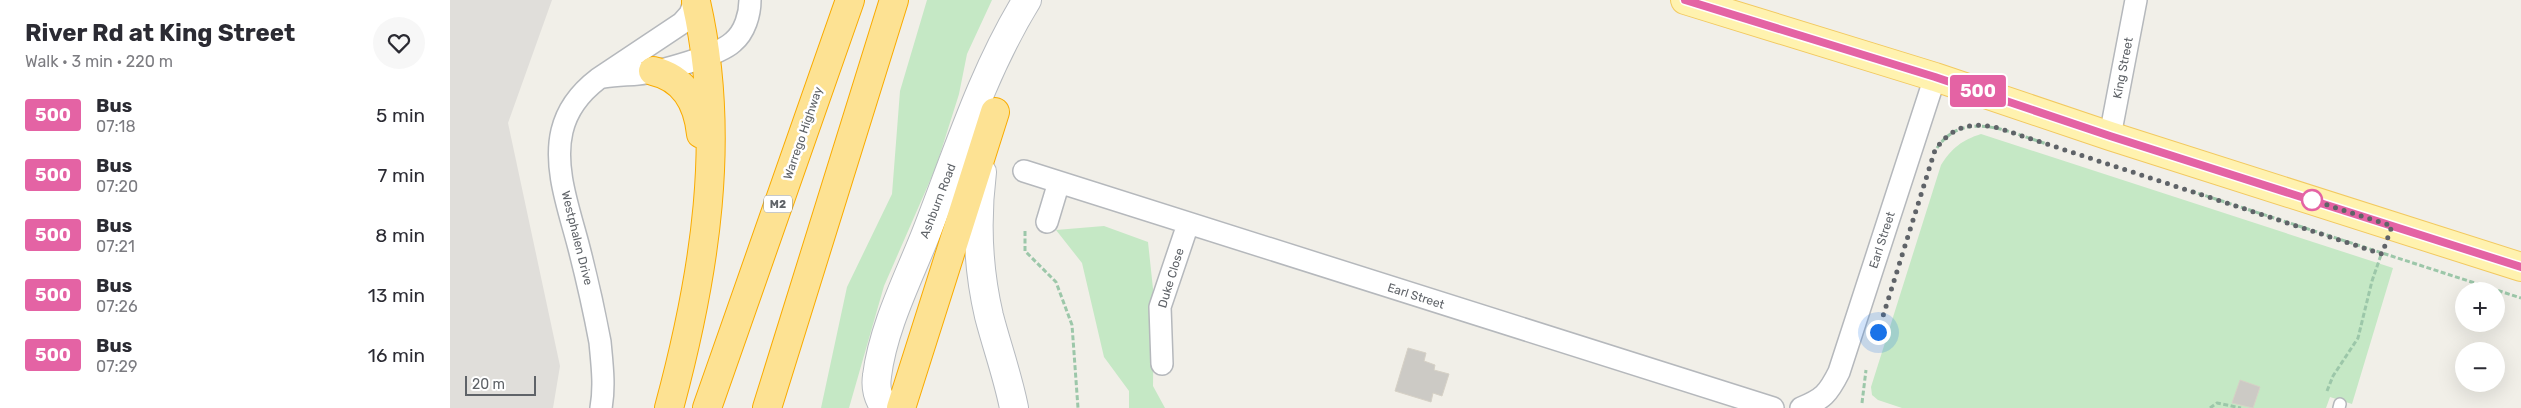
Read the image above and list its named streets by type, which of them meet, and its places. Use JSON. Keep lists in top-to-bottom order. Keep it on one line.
{"streets":{"highway":["Warrego Highway","M2"],"street":["King Street","Ashburn Road","Westphalen Drive","Earl Street","Duke Close"]},"crossings":[["Earl Street","Duke Close"]],"lines":["bus line 500"],"scale_bar":"20 m","page":{"heading":["River Rd at King Street","Walk · 3 min · 220 m"],"on_map":"500","list":[{"mark":"500","name":"Bus","note":"07:18","value":"5 min"},{"mark":"500","name":"Bus","note":"07:20","value":"7 min"},{"mark":"500","name":"Bus","note":"07:21","value":"8 min"},{"mark":"500","name":"Bus","note":"07:26","value":"13 min"},{"mark":"500","name":"Bus","note":"07:29","value":"16 min"}],"map_buttons":["+","−"],"scale":"20 m"}}
